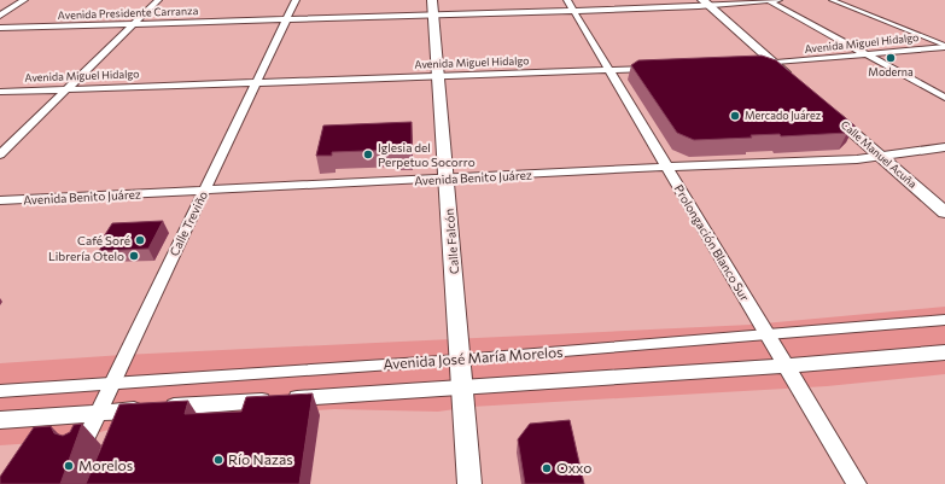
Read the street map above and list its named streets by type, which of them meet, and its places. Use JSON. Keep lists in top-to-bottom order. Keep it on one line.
{"streets":{"main road":["Calle Manuel Acuña"],"street":["Avenida Presidente Carranza","Avenida Miguel Hidalgo","Avenida Benito Juárez","Calle Treviño","Calle Falcón","Prolongación Blanco Sur","Avenida José María Morelos"]},"crossings":[["Avenida Presidente Carranza","Calle Treviño"],["Avenida Presidente Carranza","Calle Falcón"],["Avenida Presidente Carranza","Prolongación Blanco Sur"],["Avenida Miguel Hidalgo","Calle Treviño"],["Avenida Miguel Hidalgo","Calle Falcón"],["Avenida Miguel Hidalgo","Prolongación Blanco Sur"],["Calle Manuel Acuña","Avenida Benito Juárez"],["Avenida Benito Juárez","Calle Treviño"],["Avenida Benito Juárez","Calle Falcón"],["Avenida Benito Juárez","Prolongación Blanco Sur"],["Calle Treviño","Avenida José María Morelos"],["Calle Falcón","Avenida José María Morelos"],["Prolongación Blanco Sur","Avenida José María Morelos"]],"places":["Moderna","Mercado Juárez","Iglesia del Perpetuo Socorro","Café Soré","Librería Otelo","Río Nazas","Morelos","Oxxo"]}
